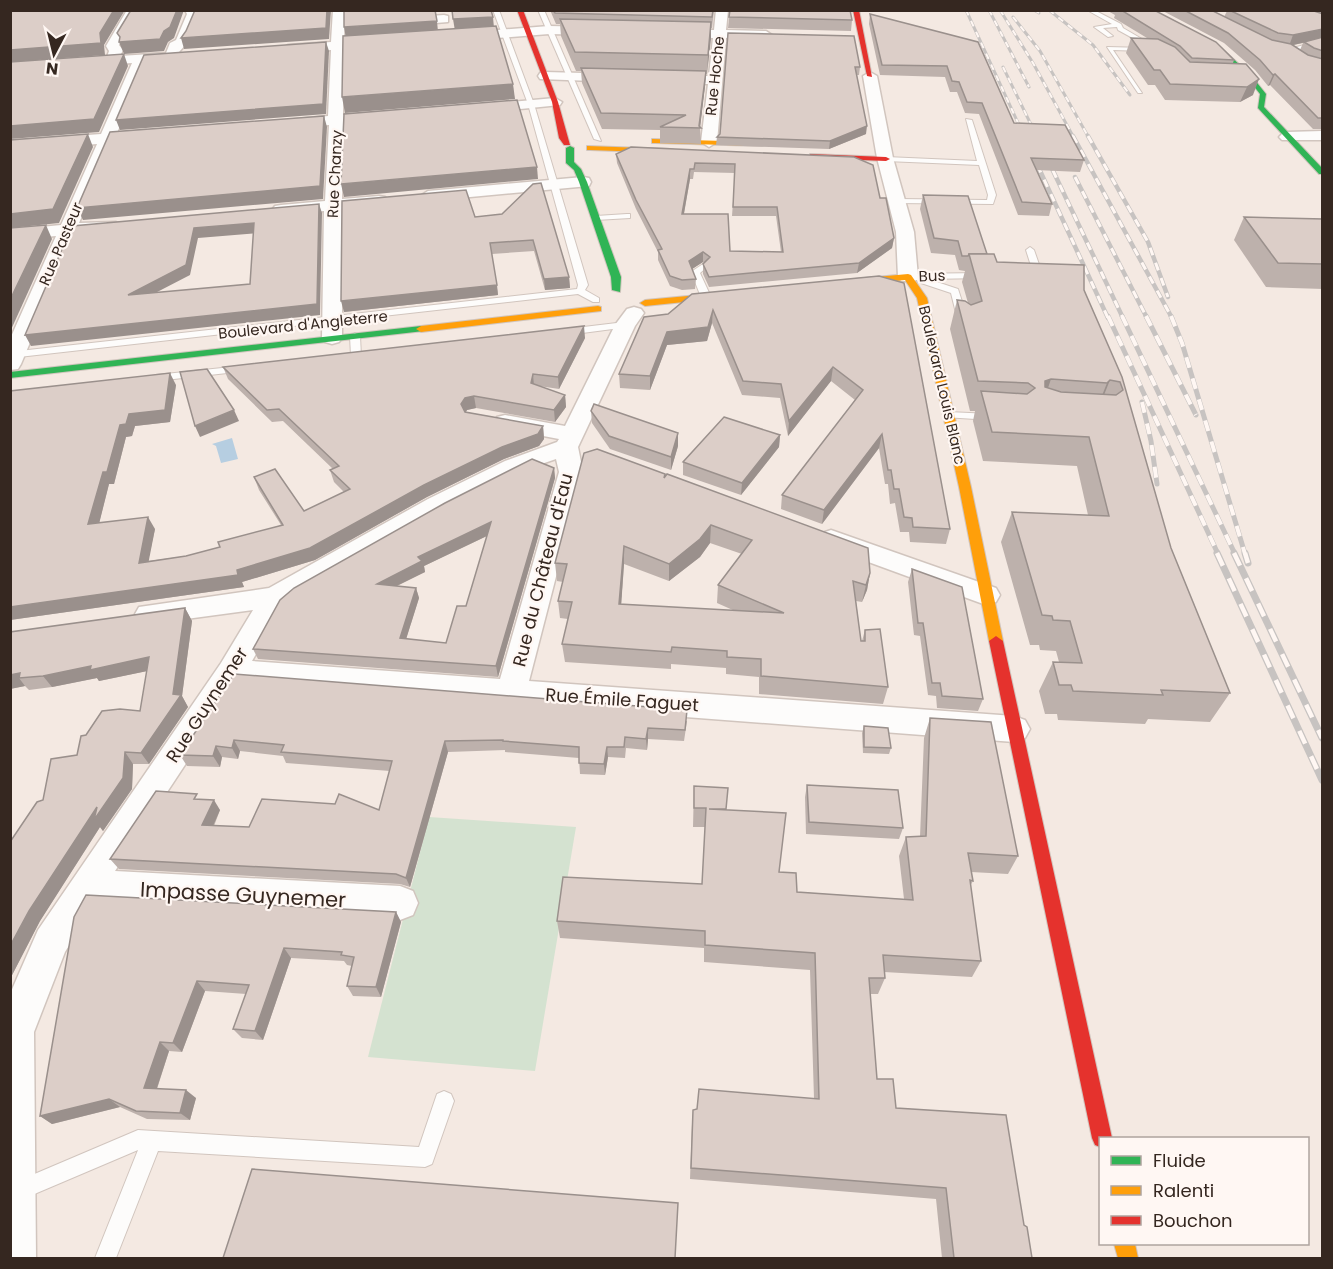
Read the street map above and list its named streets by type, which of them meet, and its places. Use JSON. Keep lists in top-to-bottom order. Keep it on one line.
{"streets":{"street":["Rue Hoche","Rue Chanzy","Rue Pasteur","Boulevard d'Angleterre","Boulevard Louis Blanc","Rue du Château d'Eau","Rue Émile Faguet","Rue Guynemer","Impasse Guynemer"],"lane":["Bus"]},"crossings":[["Rue Chanzy","Boulevard d'Angleterre"],["Rue Pasteur","Boulevard d'Angleterre"],["Bus","Boulevard Louis Blanc"],["Boulevard Louis Blanc","Rue Émile Faguet"],["Rue du Château d'Eau","Rue Émile Faguet"],["Rue du Château d'Eau","Rue Guynemer"],["Rue Émile Faguet","Rue Guynemer"],["Rue Guynemer","Impasse Guynemer"]],"legend":["Fluide","Ralenti","Bouchon"],"north":"bottom"}
